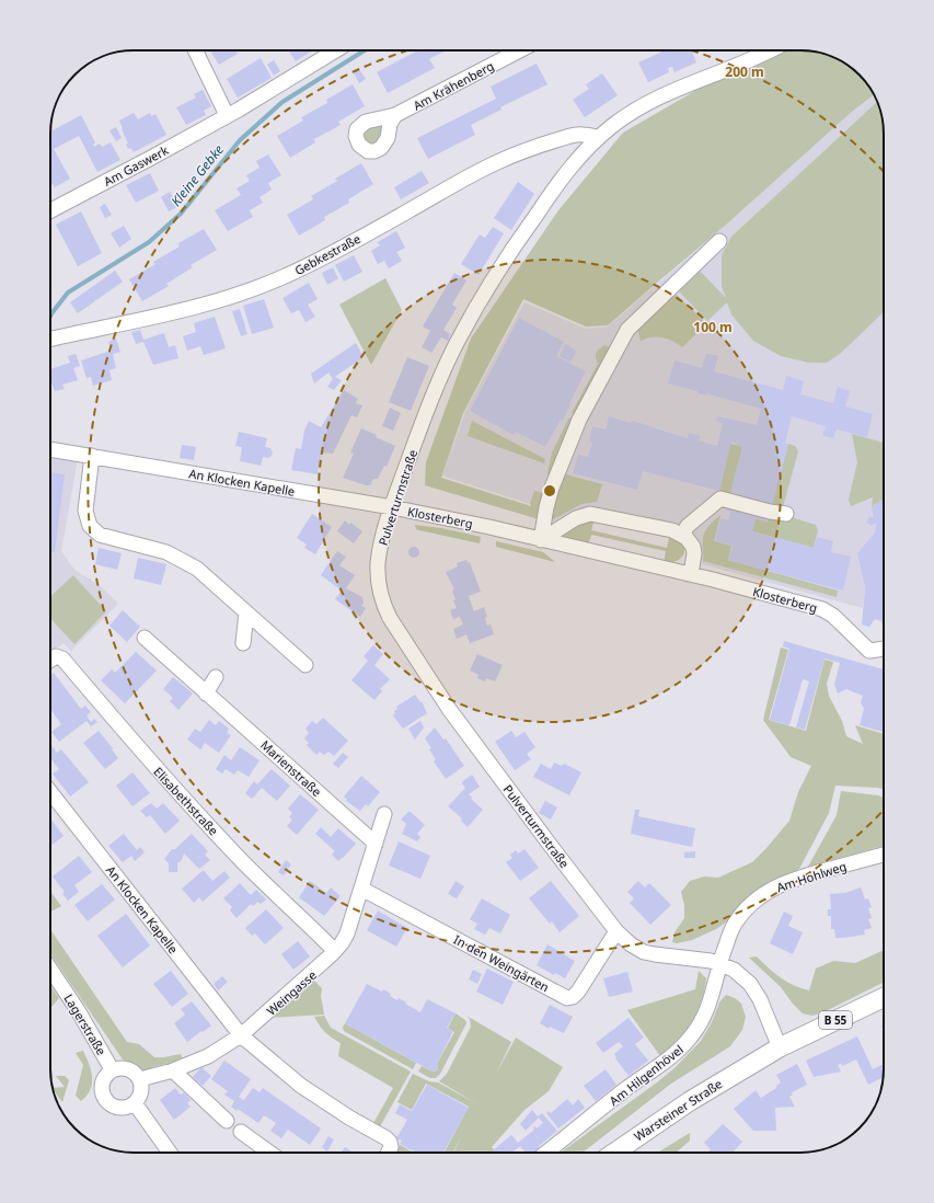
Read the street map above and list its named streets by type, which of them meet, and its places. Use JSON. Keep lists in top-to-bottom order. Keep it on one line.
{"streets":{"main road":["B 55","Warsteiner Straße"],"street":["Am Krähenberg","Am Gaswerk","Gebkestraße","An Klocken Kapelle","Pulverturmstraße","Klosterberg","Marienstraße","Elisabethstraße","Am Hohlweg","In den Weingärten","Weingasse","Lagerstraße","Am Hilgenhövel"]},"crossings":[["Gebkestraße","Pulverturmstraße"],["An Klocken Kapelle","Pulverturmstraße"],["An Klocken Kapelle","Klosterberg"],["An Klocken Kapelle","Weingasse"],["Pulverturmstraße","Klosterberg"],["Pulverturmstraße","Am Hohlweg"],["Pulverturmstraße","In den Weingärten"],["Pulverturmstraße","B 55"],["Pulverturmstraße","Am Hilgenhövel"],["Pulverturmstraße","Warsteiner Straße"],["Marienstraße","Weingasse"],["Elisabethstraße","Weingasse"],["Am Hohlweg","Am Hilgenhövel"],["In den Weingärten","Weingasse"],["Weingasse","Lagerstraße"],["B 55","Warsteiner Straße"]],"water":["Kleine Gebke"],"rings":["200 m","100 m"]}
